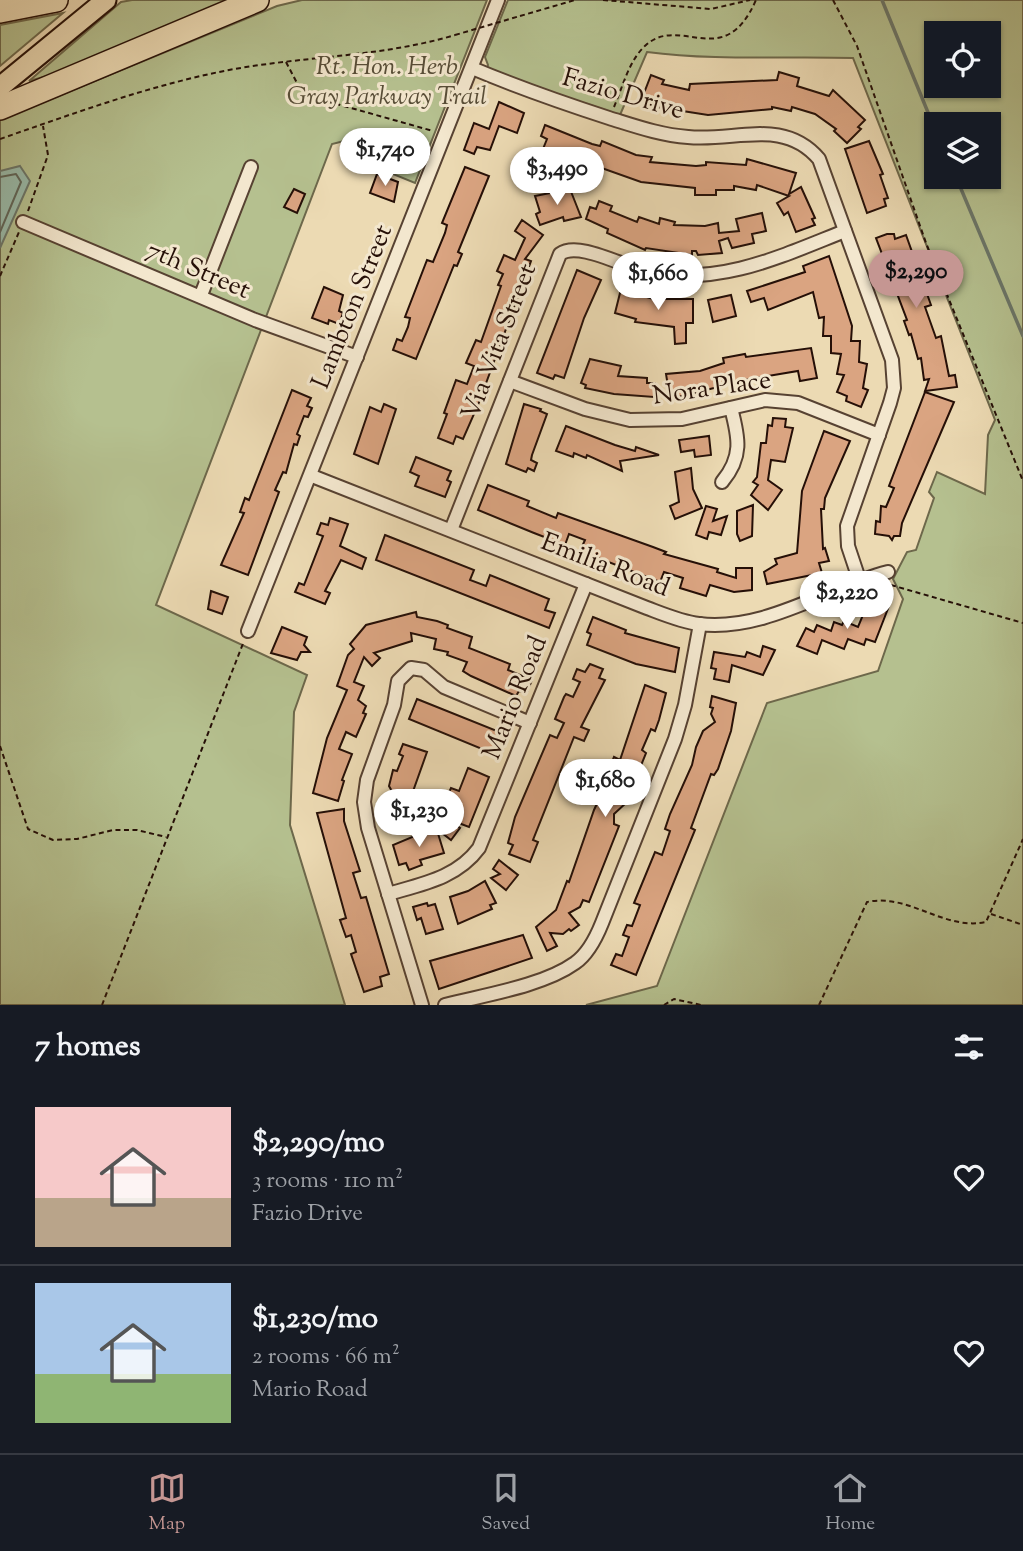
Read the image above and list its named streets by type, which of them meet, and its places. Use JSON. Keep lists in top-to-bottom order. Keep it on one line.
{"streets":{"street":["Fazio Drive","7th Street","Lambton Street","Via Vita Street","Nora Place","Emilia Road","Mario Road"]},"crossings":[["Fazio Drive","Lambton Street"],["Fazio Drive","Via Vita Street"],["Fazio Drive","Nora Place"],["Fazio Drive","Emilia Road"],["7th Street","Lambton Street"],["Lambton Street","Emilia Road"],["Via Vita Street","Nora Place"],["Via Vita Street","Emilia Road"],["Emilia Road","Mario Road"]],"parks":["Rt. Hon. Herb Gray Parkway Trail"],"page":{"price":["$1,740","$3,490","$2,290","$1,660","$2,220","$1,680","$1,230"],"heading":"7 homes","list":[{"name":"$2,290/mo","note":"3 rooms · 110 m² · Fazio Drive"},{"name":"$1,230/mo","note":"2 rooms · 66 m² · Mario Road"}],"tabs":["Map","Saved","Home"]}}
